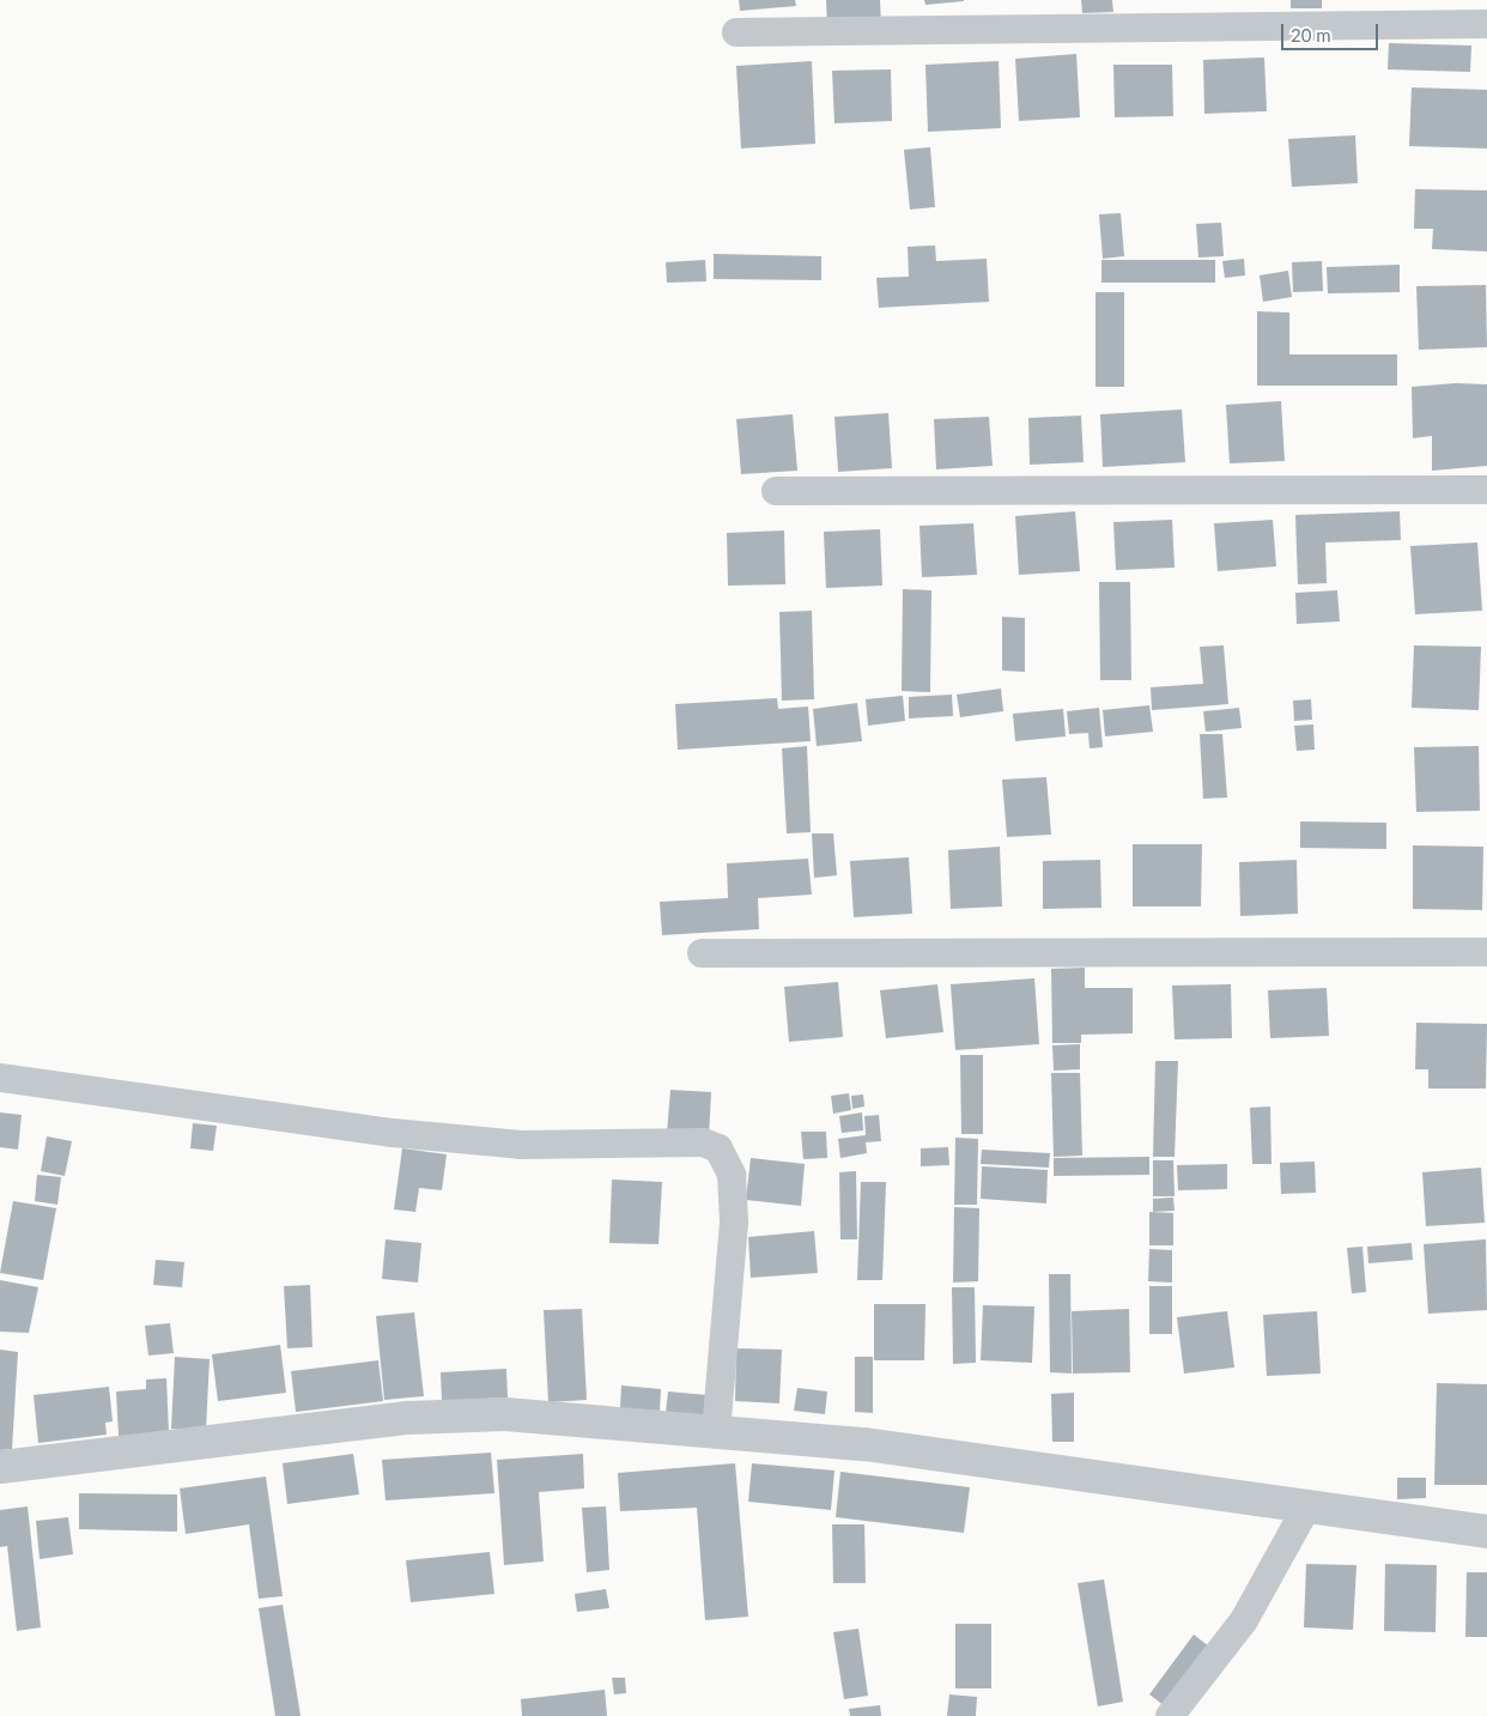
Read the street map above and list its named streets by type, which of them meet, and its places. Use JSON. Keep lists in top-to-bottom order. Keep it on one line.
{"scale_bar":"20 m"}
